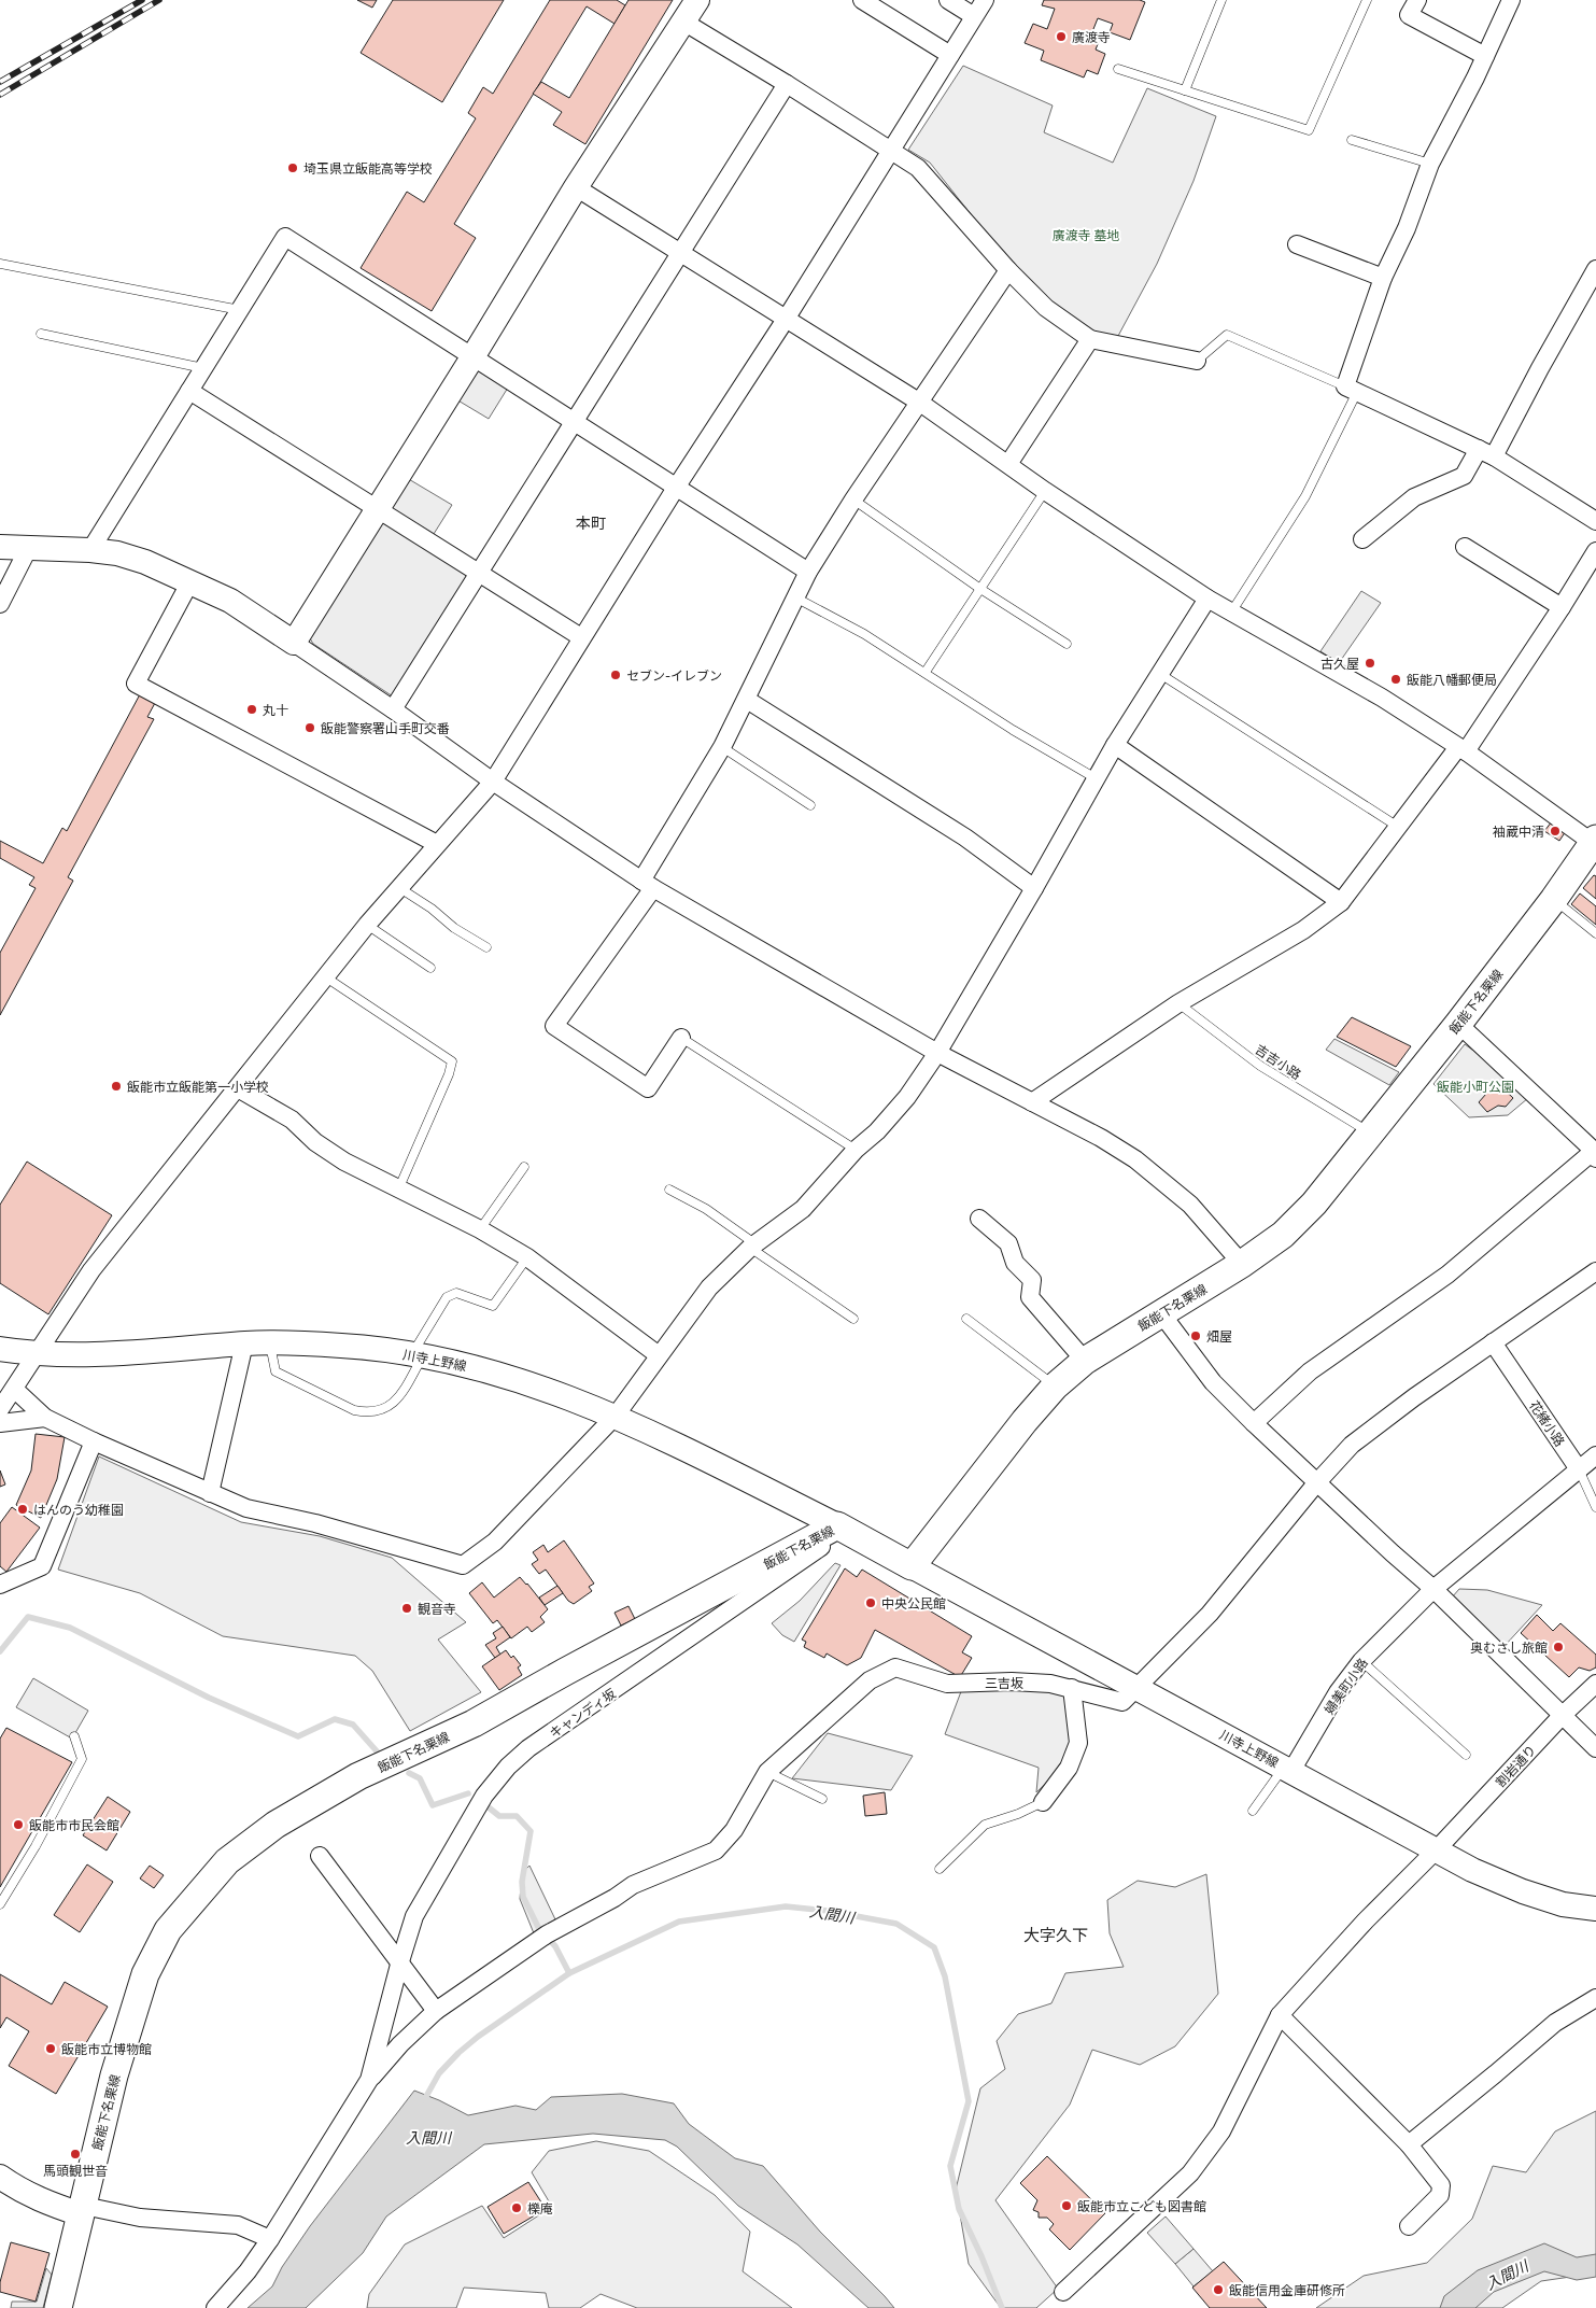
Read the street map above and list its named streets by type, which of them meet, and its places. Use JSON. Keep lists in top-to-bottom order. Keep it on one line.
{"streets":{"main road":["飯能下名栗線"],"street":["川寺上野線","花緒小路","三吉坂","婦美町小路","キャンディ坂","割岩通り"],"lane":["吉吉小路"]},"crossings":[["飯能下名栗線","吉吉小路"],["飯能下名栗線","川寺上野線"],["飯能下名栗線","キャンディ坂"],["川寺上野線","三吉坂"],["川寺上野線","婦美町小路"],["川寺上野線","キャンディ坂"],["川寺上野線","割岩通り"],["花緒小路","婦美町小路"],["三吉坂","キャンディ坂"]],"districts":["本町","大字久下"],"water":["入間川"],"parks":["廣渡寺 墓地","飯能小町公園"],"places":["廣渡寺","埼玉県立飯能高等学校","古久屋","セブン-イレブン","飯能八幡郵便局","丸十","飯能警察署山手町交番","袖蔵中清","飯能市立飯能第一小学校","畑屋","はんのう幼稚園","中央公民館","観音寺","奥むさし旅館","飯能市市民会館","飯能市立博物館","馬頭観世音","飯能市立こども図書館","櫟庵","飯能信用金庫研修所"]}
